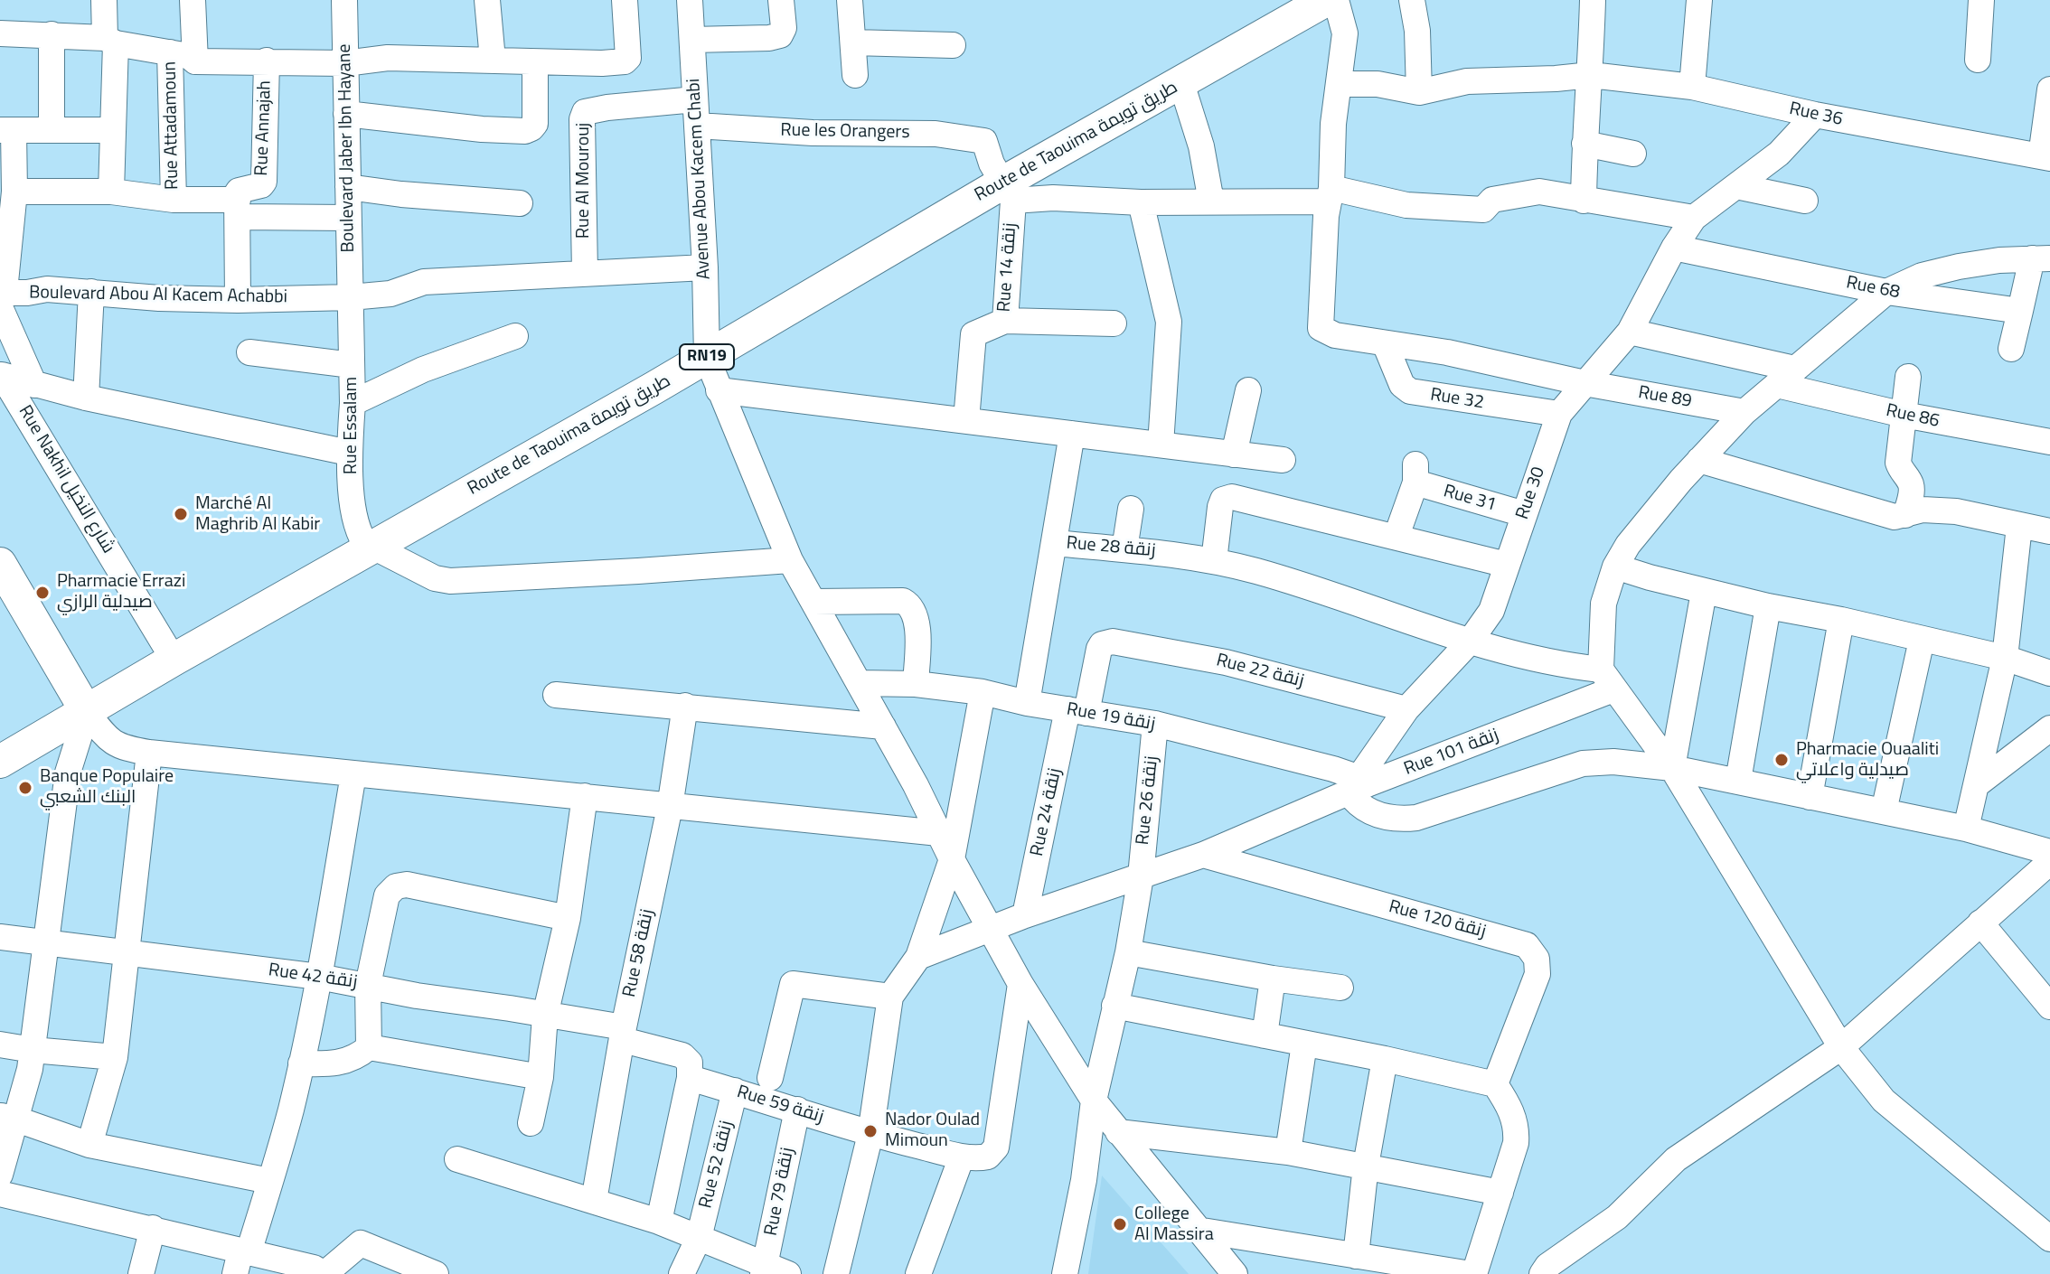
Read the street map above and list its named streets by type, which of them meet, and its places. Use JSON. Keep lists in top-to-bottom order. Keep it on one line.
{"streets":{"main road":["Route de Taouima طريق تويمة","RN19"],"street":["Rue 36","Rue Attadamoun","Rue Annajah","Rue les Orangers","Boulevard Jaber Ibn Hayane","Avenue Abou Kacem Chabi","Rue Al Mourouj","Rue 14 زنقة","Rue 68","Boulevard Abou Al Kacem Achabbi","Rue 89","Rue 32","Rue 86","Rue Essalam","Rue Nakhil شارع النخيل","Rue 30","Rue 31","Rue 28 زنقة","Rue 22 زنقة","Rue 19 زنقة","Rue 101 زنقة","Rue 26 زنقة","Rue 24 زنقة","Rue 120 زنقة","Rue 58 زنقة","Rue 42 زنقة","Rue 59 زنقة","Rue 52 زنقة","Rue 79 زنقة"]},"crossings":[["Rue 36","Rue 30"],["Rue les Orangers","Route de Taouima طريق تويمة"],["Rue les Orangers","Avenue Abou Kacem Chabi"],["Rue les Orangers","Rue 14 زنقة"],["Route de Taouima طريق تويمة","Avenue Abou Kacem Chabi"],["Route de Taouima طريق تويمة","Rue 14 زنقة"],["Route de Taouima طريق تويمة","Rue Essalam"],["Route de Taouima طريق تويمة","Rue Nakhil شارع النخيل"],["Boulevard Jaber Ibn Hayane","Boulevard Abou Al Kacem Achabbi"],["Boulevard Jaber Ibn Hayane","Rue Essalam"],["Avenue Abou Kacem Chabi","Rue Al Mourouj"],["Avenue Abou Kacem Chabi","Boulevard Abou Al Kacem Achabbi"],["Avenue Abou Kacem Chabi","Rue 19 زنقة"],["Avenue Abou Kacem Chabi","Rue 101 زنقة"],["Avenue Abou Kacem Chabi","Rue 26 زنقة"],["Rue Al Mourouj","Boulevard Abou Al Kacem Achabbi"],["Rue 68","Rue 30"],["Boulevard Abou Al Kacem Achabbi","Rue Essalam"],["Rue 89","Rue 32"],["Rue 89","Rue 30"],["Rue 32","Rue 30"],["Rue 86","Rue 30"],["Rue 30","Rue 31"],["Rue 30","Rue 28 زنقة"],["Rue 30","Rue 22 زنقة"],["Rue 30","Rue 19 زنقة"],["Rue 30","Rue 101 زنقة"],["Rue 28 زنقة","Rue 101 زنقة"],["Rue 22 زنقة","Rue 24 زنقة"],["Rue 19 زنقة","Rue 101 زنقة"],["Rue 19 زنقة","Rue 26 زنقة"],["Rue 19 زنقة","Rue 24 زنقة"],["Rue 101 زنقة","Rue 26 زنقة"],["Rue 101 زنقة","Rue 24 زنقة"],["Rue 101 زنقة","Rue 120 زنقة"],["Rue 58 زنقة","Rue 42 زنقة"],["Rue 42 زنقة","Rue 59 زنقة"],["Rue 59 زنقة","Rue 52 زنقة"],["Rue 59 زنقة","Rue 79 زنقة"]],"places":["Marché Al Maghrib Al Kabir","Pharmacie Errazi صيدلية الرازي","Pharmacie Ouaaliti صيدلية واعلاتي","Banque Populaire البنك الشعبي","Nador Oulad Mimoun","College Al Massira"]}
